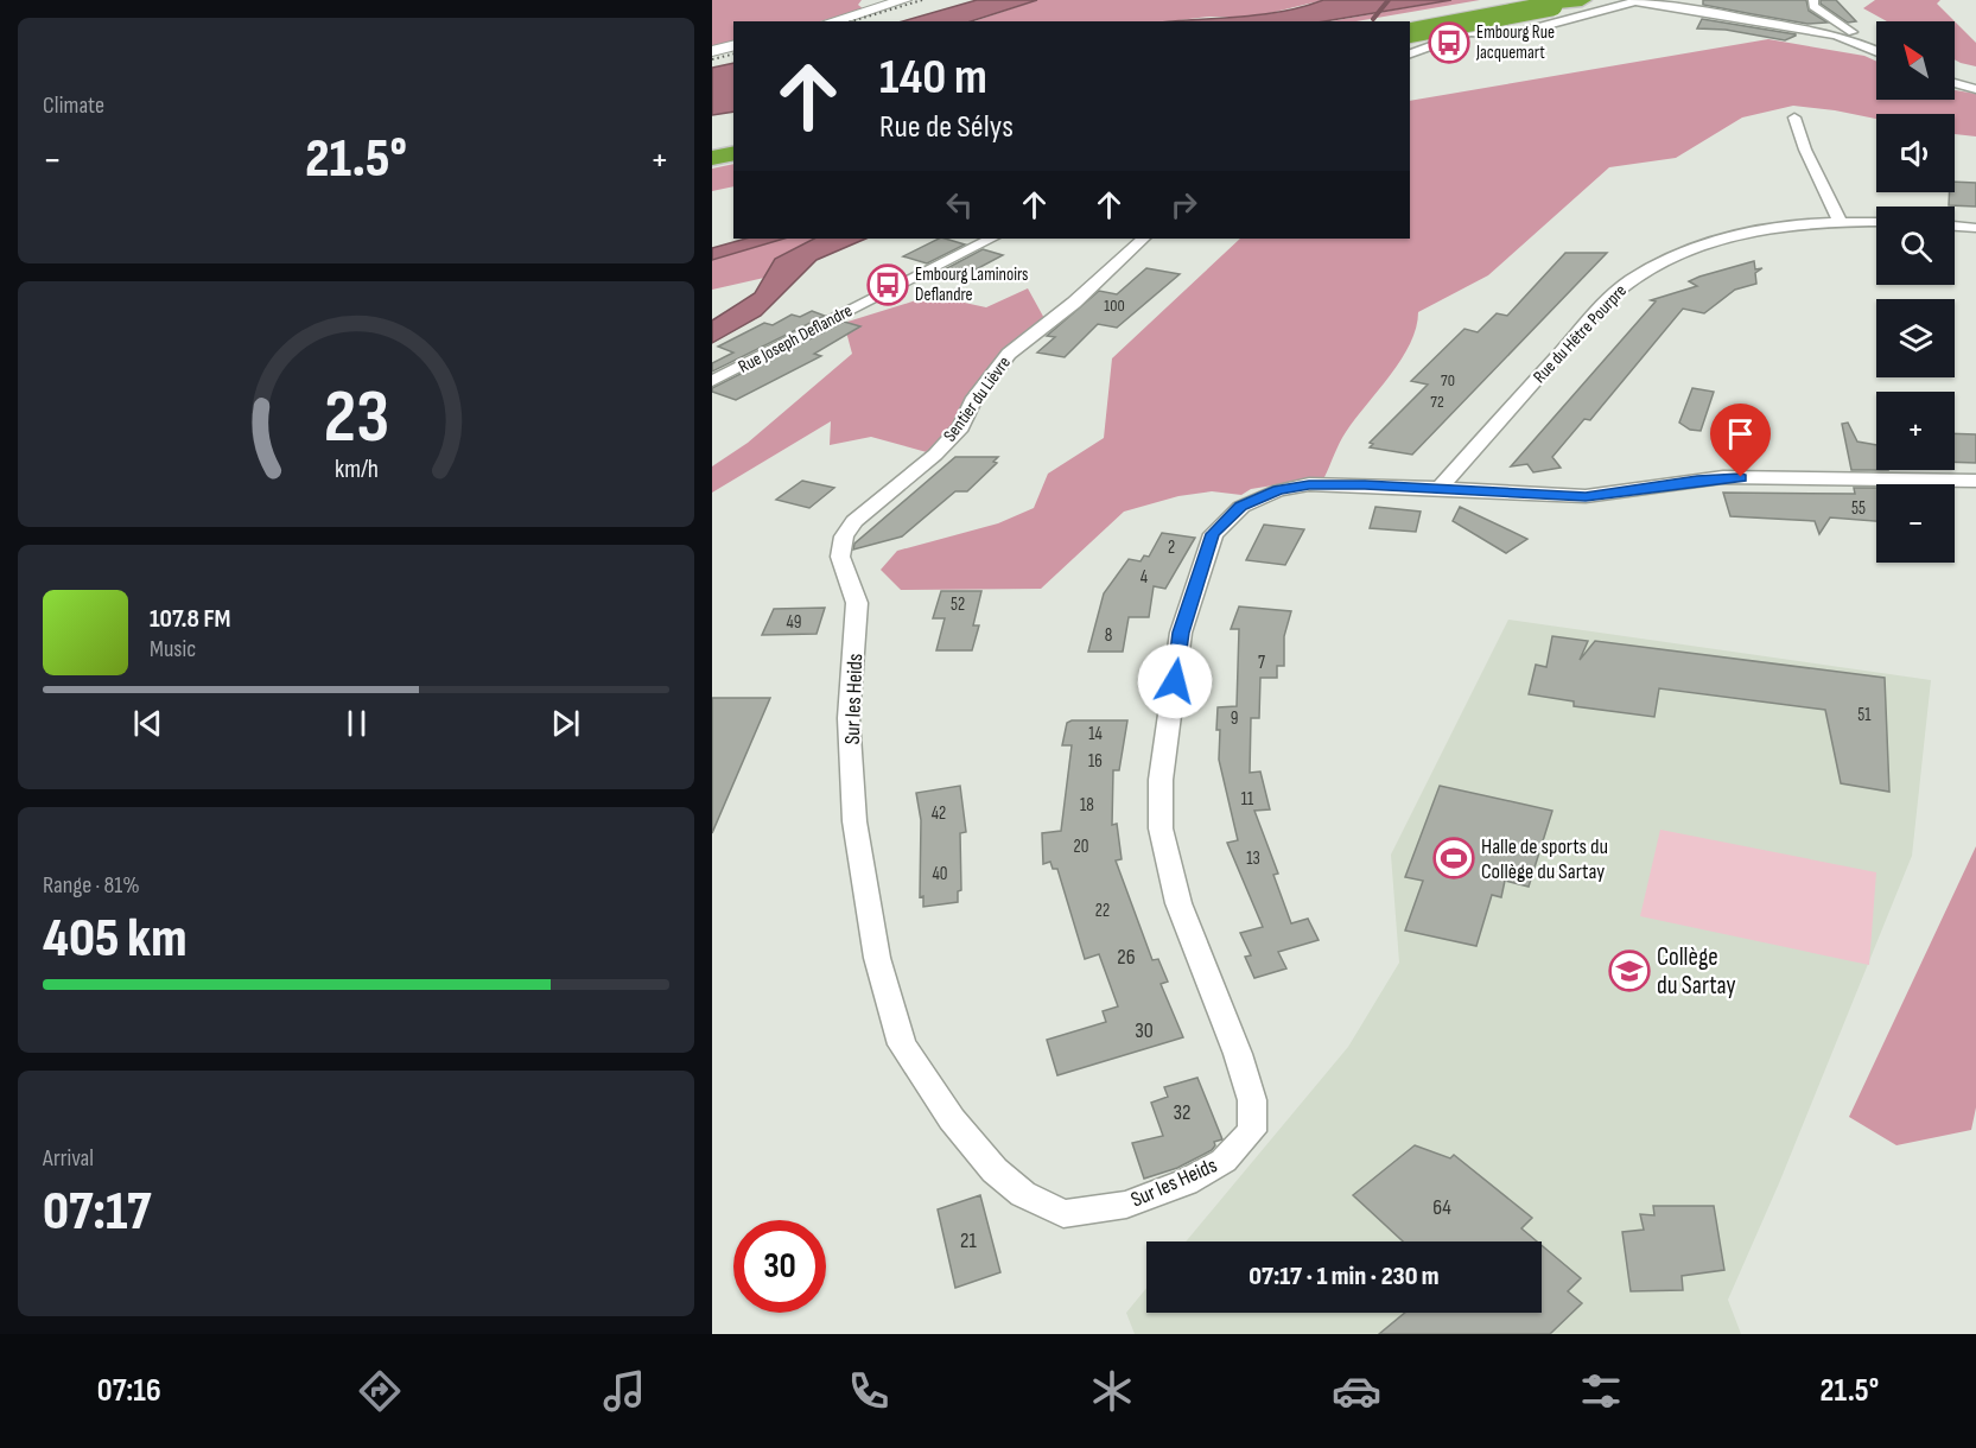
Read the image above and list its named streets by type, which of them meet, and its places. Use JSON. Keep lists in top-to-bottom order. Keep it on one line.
{"streets":{"street":["Rue du Hêtre Pourpre","Rue Joseph Deflandre","Sentier du Lièvre","Sur les Heids"]},"crossings":[["Rue du Hêtre Pourpre","Sur les Heids"],["Sentier du Lièvre","Sur les Heids"]],"places":{"bus stop":["Embourg Rue Jacquemart","Embourg Laminoirs Deflandre"],"sports":["Halle de sports du Collège du Sartay"],"school or university":["Collège du Sartay"]},"house_numbers":["100","70","72","55","2","4","52","49","8","7","51","9","14","16","11","18","42","20","13","40","22","26","30","32","64","21"],"north":"top left","page":{"tile":["Climate",["Range · 81%","405 km"],["Arrival","07:17"]],"map_buttons":["+","−"],"turn":["140 m","Rue de Sélys"],"heat":["−","21.5°","+"],"song":["107.8 FM","Music"],"limit":"30","trip":"07:17 · 1 min · 230 m","tabs":["07:16","21.5°"],"gauge":["23","km/h"]}}
